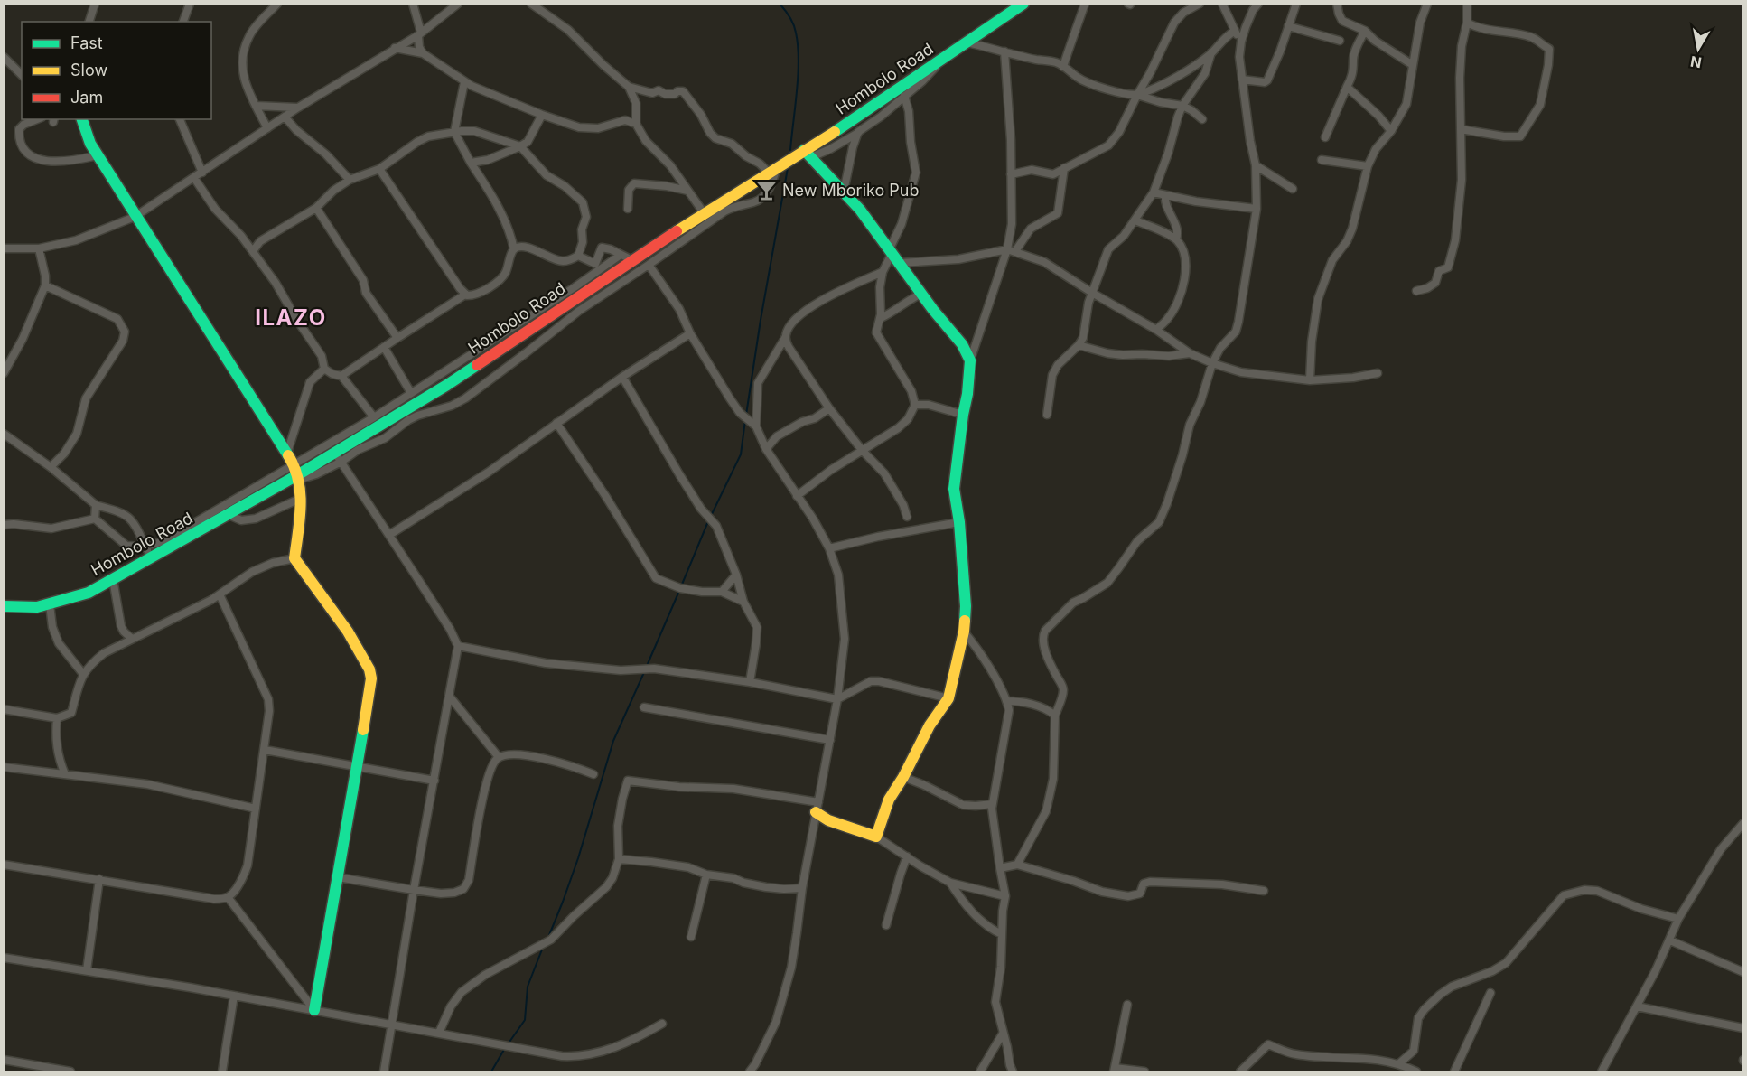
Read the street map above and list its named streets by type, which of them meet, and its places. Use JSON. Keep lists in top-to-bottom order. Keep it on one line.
{"streets":{"street":["Hombolo Road"]},"districts":["ILAZO"],"places":{"bar":["New Mboriko Pub"]},"legend":["Fast","Slow","Jam"],"north":"bottom"}
